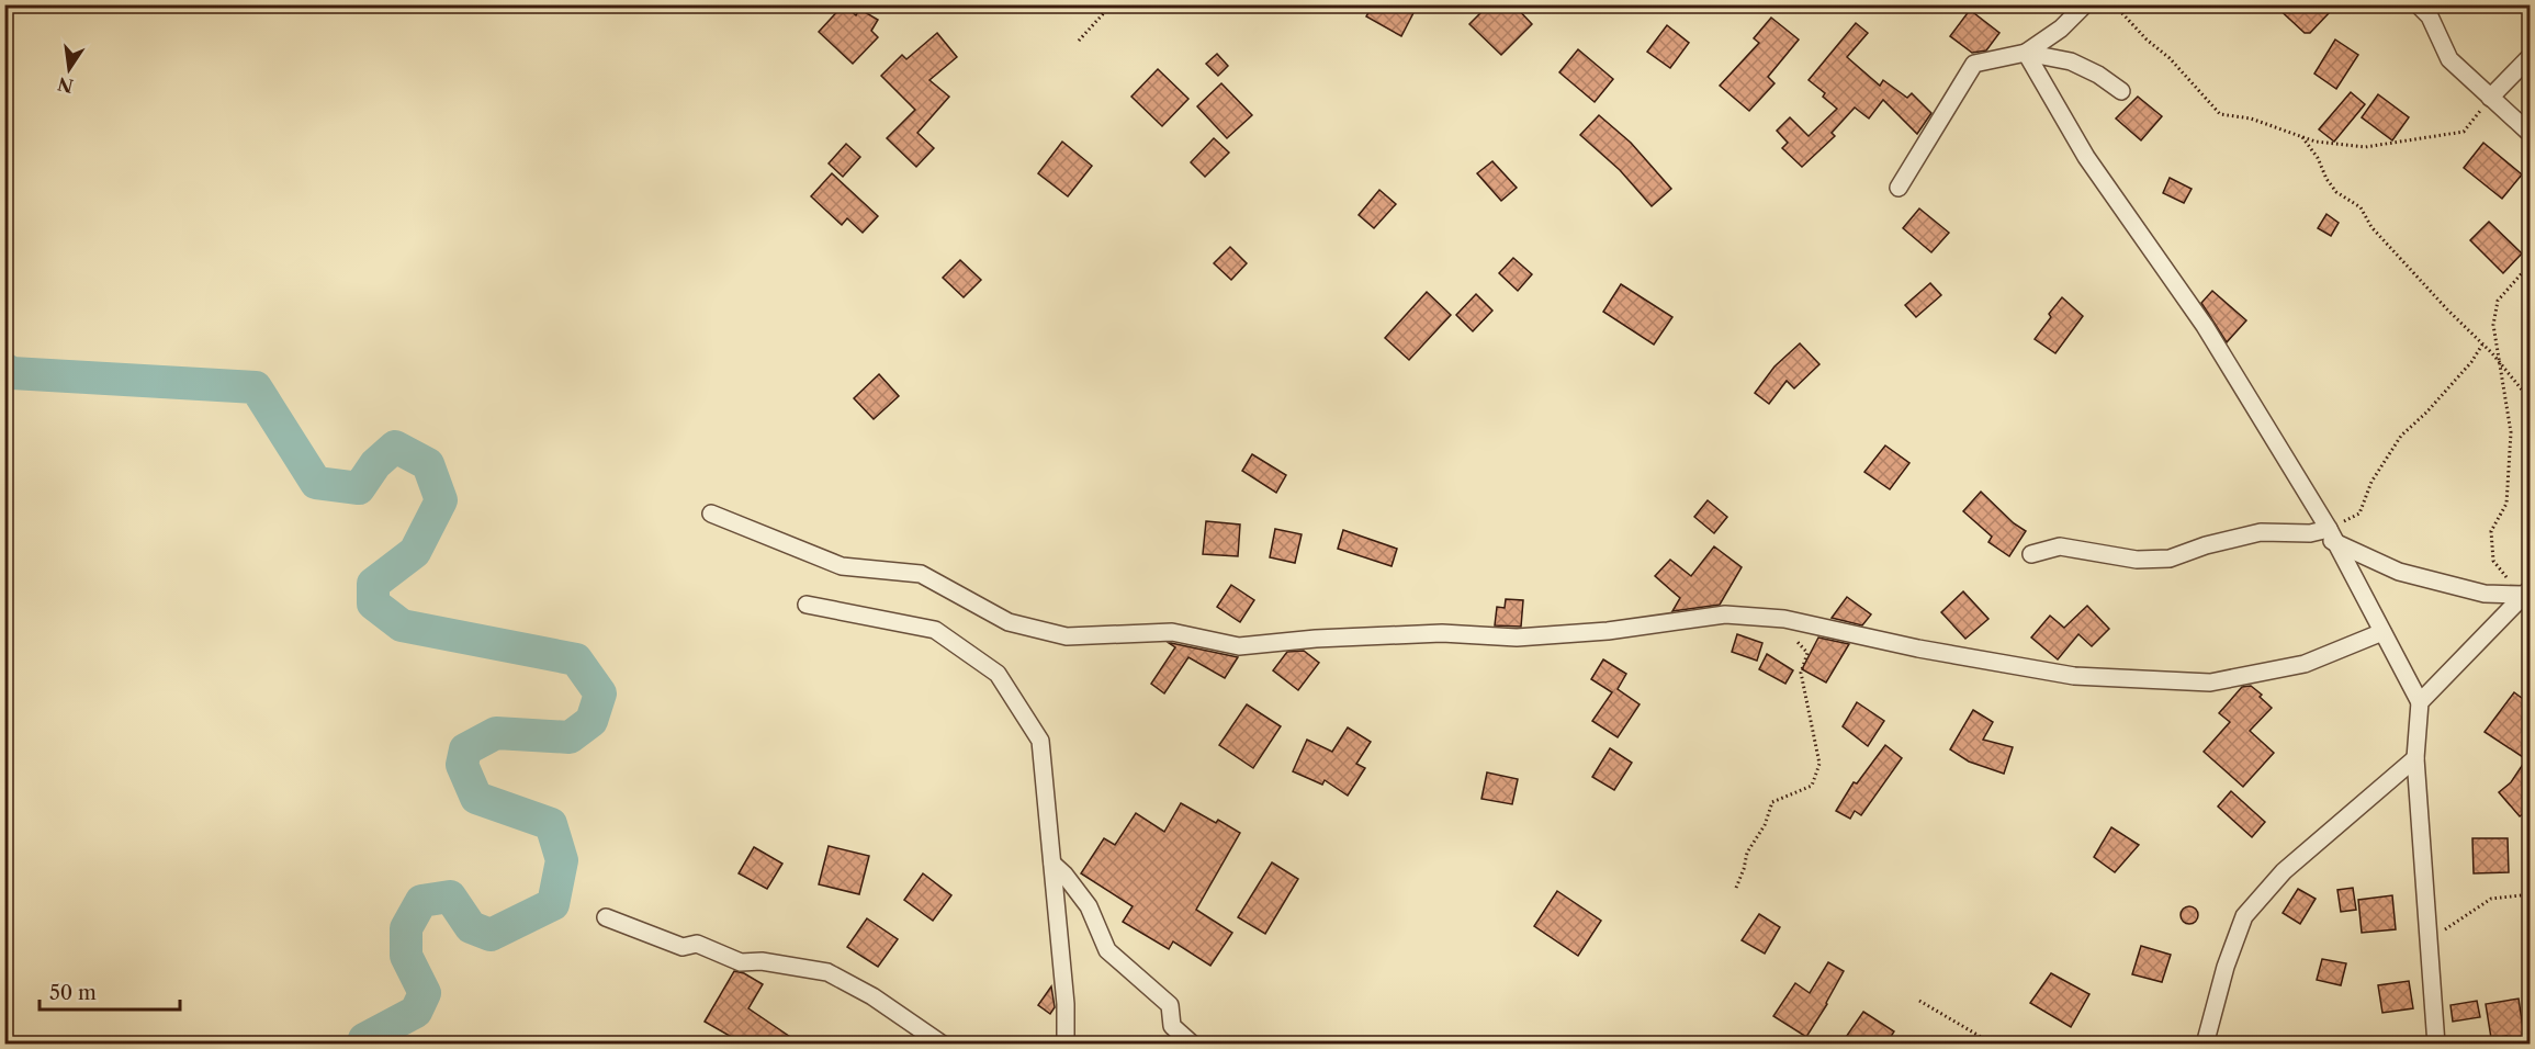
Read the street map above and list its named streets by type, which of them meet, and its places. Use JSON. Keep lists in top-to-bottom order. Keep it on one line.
{"scale_bar":"50 m","north":"bottom"}
